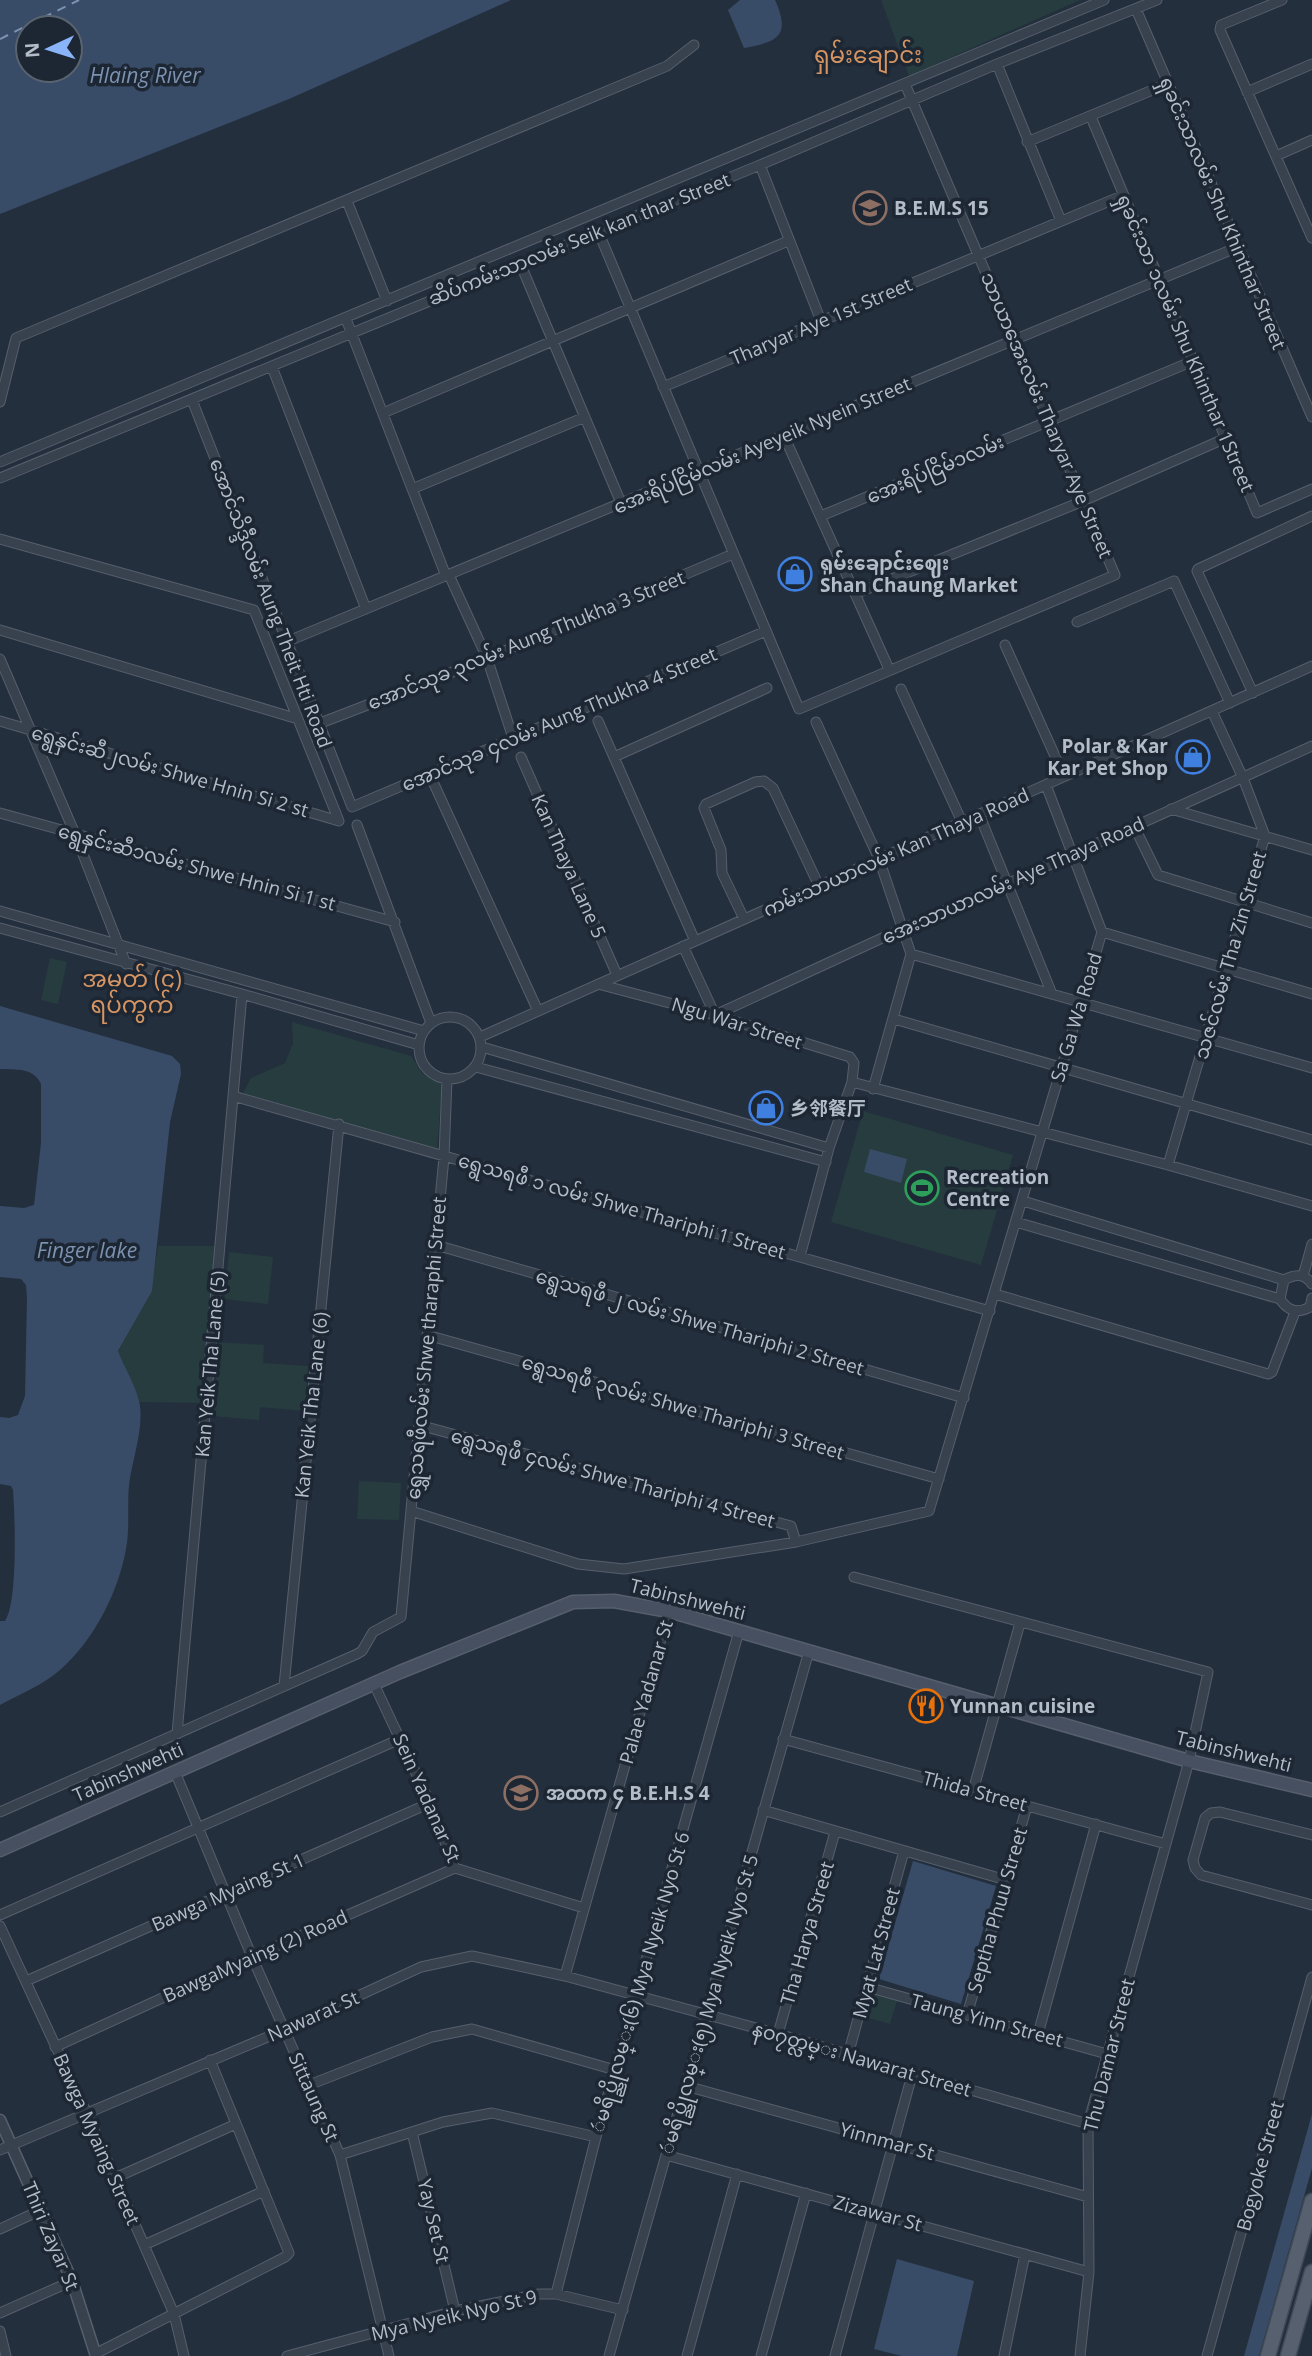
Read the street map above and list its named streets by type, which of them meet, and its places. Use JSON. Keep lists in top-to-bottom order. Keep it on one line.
{"streets":{"main road":["Tabinshwehti"],"street":["ရှခင်းသာလမ်း Shu Khinthar Street","ဆိပ်ကမ်းသာလမ်း Seik kan thar Street","Tharyar Aye 1st Street","ရှခင်းသာ ၁လမ်း Shu Khinthar 1Street","သာယာအေးလမ်း Tharyar Aye Street","အေးရိပ်ငြိမ်လမ်း Ayeyeik Nyein Street","အေးရိပ်ငြိမ်၁လမ်း","အောင်သိဒ္ဒီလမ်း Aung Theit Hti Road","အောင်သုခ ၃လမ်း Aung Thukha 3 Street","အောင်သုခ ၄လမ်း Aung Thukha 4 Street","ရွေနှင်းဆီ၂လမ်း Shwe Hnin Si 2 st","ကမ်းသာယာလမ်း Kan Thaya Road","Kan Thaya Lane 5","ရွေနှင်းဆီ၁လမ်း Shwe Hnin Si 1 st","အေးသာယာလမ်း Aye Thaya Road","သဇင်လမ်း Tha Zin Street","Sa Ga Wa Road","Ngu War Street","ရွေသရဖီ ၁ လမ်း Shwe Thariphi 1 Street","ရွေသရဖီ ၂ လမ်း Shwe Thariphi 2 Street","ရွှေသရဖီလမ်း Shwe tharaphi Street","Kan Yeik Tha Lane (5)","Kan Yeik Tha Lane (6)","ရွေသရဖီ ၃လမ်း Shwe Thariphi 3 Street","ရွေသရဖီ ၄လမ်း Shwe Thariphi 4 Street","Palae Yadanar St","Thida Street","Sein Yadanar St","Bawga Myaing St 1","Septha Phuu Street","Tha Harya Street","Myat Lat Street","BawgaMyaing (2) Road","ဴမရိပ္ညိုလမ္း(၆) Mya Nyeik Nyo St 6","ဴမရိပ္ညိုလမ္း(၅) Mya Nyeik Nyo St 5","Nawarat St","Taung Yinn Street","Thu Damar Street","နဝ၇တ္လမ္း Nawarat Street","Sittaung St","Bawga Myaing Street","Yinnmar St","Bogyoke Street","Zizawar St","Yay Set St","Thiri Zayar St","Mya Nyeik Nyo St 9"]},"crossings":[["ရှခင်းသာလမ်း Shu Khinthar Street","ဆိပ်ကမ်းသာလမ်း Seik kan thar Street"],["ရှခင်းသာလမ်း Shu Khinthar Street","အေးရိပ်ငြိမ်လမ်း Ayeyeik Nyein Street"],["ဆိပ်ကမ်းသာလမ်း Seik kan thar Street","သာယာအေးလမ်း Tharyar Aye Street"],["ဆိပ်ကမ်းသာလမ်း Seik kan thar Street","အောင်သိဒ္ဒီလမ်း Aung Theit Hti Road"],["Tharyar Aye 1st Street","ရှခင်းသာ ၁လမ်း Shu Khinthar 1Street"],["Tharyar Aye 1st Street","သာယာအေးလမ်း Tharyar Aye Street"],["ရှခင်းသာ ၁လမ်း Shu Khinthar 1Street","အေးရိပ်ငြိမ်လမ်း Ayeyeik Nyein Street"],["ရှခင်းသာ ၁လမ်း Shu Khinthar 1Street","အေးရိပ်ငြိမ်၁လမ်း"],["သာယာအေးလမ်း Tharyar Aye Street","အေးရိပ်ငြိမ်လမ်း Ayeyeik Nyein Street"],["သာယာအေးလမ်း Tharyar Aye Street","အေးရိပ်ငြိမ်၁လမ်း"],["အေးရိပ်ငြိမ်လမ်း Ayeyeik Nyein Street","အောင်သိဒ္ဒီလမ်း Aung Theit Hti Road"],["အောင်သိဒ္ဒီလမ်း Aung Theit Hti Road","အောင်သုခ ၃လမ်း Aung Thukha 3 Street"],["အောင်သိဒ္ဒီလမ်း Aung Theit Hti Road","အောင်သုခ ၄လမ်း Aung Thukha 4 Street"],["ကမ်းသာယာလမ်း Kan Thaya Road","Kan Thaya Lane 5"],["ကမ်းသာယာလမ်း Kan Thaya Road","သဇင်လမ်း Tha Zin Street"],["ကမ်းသာယာလမ်း Kan Thaya Road","Sa Ga Wa Road"],["ကမ်းသာယာလမ်း Kan Thaya Road","Ngu War Street"],["ကမ်းသာယာလမ်း Kan Thaya Road","ရွှေသရဖီလမ်း Shwe tharaphi Street"],["အေးသာယာလမ်း Aye Thaya Road","သဇင်လမ်း Tha Zin Street"],["အေးသာယာလမ်း Aye Thaya Road","Sa Ga Wa Road"],["အေးသာယာလမ်း Aye Thaya Road","Ngu War Street"],["Sa Ga Wa Road","ရွေသရဖီ ၁ လမ်း Shwe Thariphi 1 Street"],["Sa Ga Wa Road","ရွေသရဖီ ၂ လမ်း Shwe Thariphi 2 Street"],["Sa Ga Wa Road","ရွေသရဖီ ၃လမ်း Shwe Thariphi 3 Street"],["Sa Ga Wa Road","ရွေသရဖီ ၄လမ်း Shwe Thariphi 4 Street"],["ရွေသရဖီ ၁ လမ်း Shwe Thariphi 1 Street","ရွှေသရဖီလမ်း Shwe tharaphi Street"],["ရွေသရဖီ ၁ လမ်း Shwe Thariphi 1 Street","Kan Yeik Tha Lane (5)"],["ရွေသရဖီ ၁ လမ်း Shwe Thariphi 1 Street","Kan Yeik Tha Lane (6)"],["ရွေသရဖီ ၂ လမ်း Shwe Thariphi 2 Street","ရွှေသရဖီလမ်း Shwe tharaphi Street"],["ရွှေသရဖီလမ်း Shwe tharaphi Street","Kan Yeik Tha Lane (6)"],["ရွှေသရဖီလမ်း Shwe tharaphi Street","ရွေသရဖီ ၃လမ်း Shwe Thariphi 3 Street"],["ရွှေသရဖီလမ်း Shwe tharaphi Street","ရွေသရဖီ ၄လမ်း Shwe Thariphi 4 Street"],["Tabinshwehti","Palae Yadanar St"],["Tabinshwehti","Sein Yadanar St"],["Tabinshwehti","ဴမရိပ္ညိုလမ္း(၆) Mya Nyeik Nyo St 6"],["Tabinshwehti","ဴမရိပ္ညိုလမ္း(၅) Mya Nyeik Nyo St 5"],["Tabinshwehti","Thu Damar Street"],["Tabinshwehti","Sittaung St"],["Palae Yadanar St","Sein Yadanar St"],["Palae Yadanar St","Nawarat St"],["Thida Street","Septha Phuu Street"],["Thida Street","ဴမရိပ္ညိုလမ္း(၅) Mya Nyeik Nyo St 5"],["Thida Street","Thu Damar Street"],["Sein Yadanar St","Bawga Myaing St 1"],["Sein Yadanar St","BawgaMyaing (2) Road"],["Bawga Myaing St 1","Sittaung St"],["Bawga Myaing St 1","Bawga Myaing Street"],["Septha Phuu Street","Taung Yinn Street"],["Tha Harya Street","နဝ၇တ္လမ္း Nawarat Street"],["Myat Lat Street","Taung Yinn Street"],["Myat Lat Street","နဝ၇တ္လမ္း Nawarat Street"],["BawgaMyaing (2) Road","Sittaung St"],["BawgaMyaing (2) Road","Bawga Myaing Street"],["ဴမရိပ္ညိုလမ္း(၆) Mya Nyeik Nyo St 6","Nawarat St"],["ဴမရိပ္ညိုလမ္း(၆) Mya Nyeik Nyo St 6","နဝ၇တ္လမ္း Nawarat Street"],["ဴမရိပ္ညိုလမ္း(၆) Mya Nyeik Nyo St 6","Mya Nyeik Nyo St 9"],["ဴမရိပ္ညိုလမ္း(၅) Mya Nyeik Nyo St 5","နဝ၇တ္လမ္း Nawarat Street"],["ဴမရိပ္ညိုလမ္း(၅) Mya Nyeik Nyo St 5","Yinnmar St"],["ဴမရိပ္ညိုလမ္း(၅) Mya Nyeik Nyo St 5","Zizawar St"],["ဴမရိပ္ညိုလမ္း(၅) Mya Nyeik Nyo St 5","Mya Nyeik Nyo St 9"],["Nawarat St","နဝ၇တ္လမ္း Nawarat Street"],["Nawarat St","Sittaung St"],["Nawarat St","Bawga Myaing Street"],["Nawarat St","Thiri Zayar St"],["Taung Yinn Street","Thu Damar Street"],["Thu Damar Street","နဝ၇တ္လမ္း Nawarat Street"],["Thu Damar Street","Yinnmar St"],["Thu Damar Street","Zizawar St"],["Sittaung St","Mya Nyeik Nyo St 9"],["Yay Set St","Mya Nyeik Nyo St 9"]],"districts":["ရှမ်းချောင်း","အမှတ် (၄) ရပ်ကွက်"],"water":["Hlaing River","Finger lake"],"places":{"school or university":["B.E.M.S 15","အထက ၄ B.E.H.S 4"],"shop":["ရှမ်းချောင်းဈေး Shan Chaung Market","Polar & Kar Kar Pet Shop","乡邻餐厅"],"sports":["Recreation Centre"],"restaurant":["Yunnan cuisine"]},"north":"left"}
